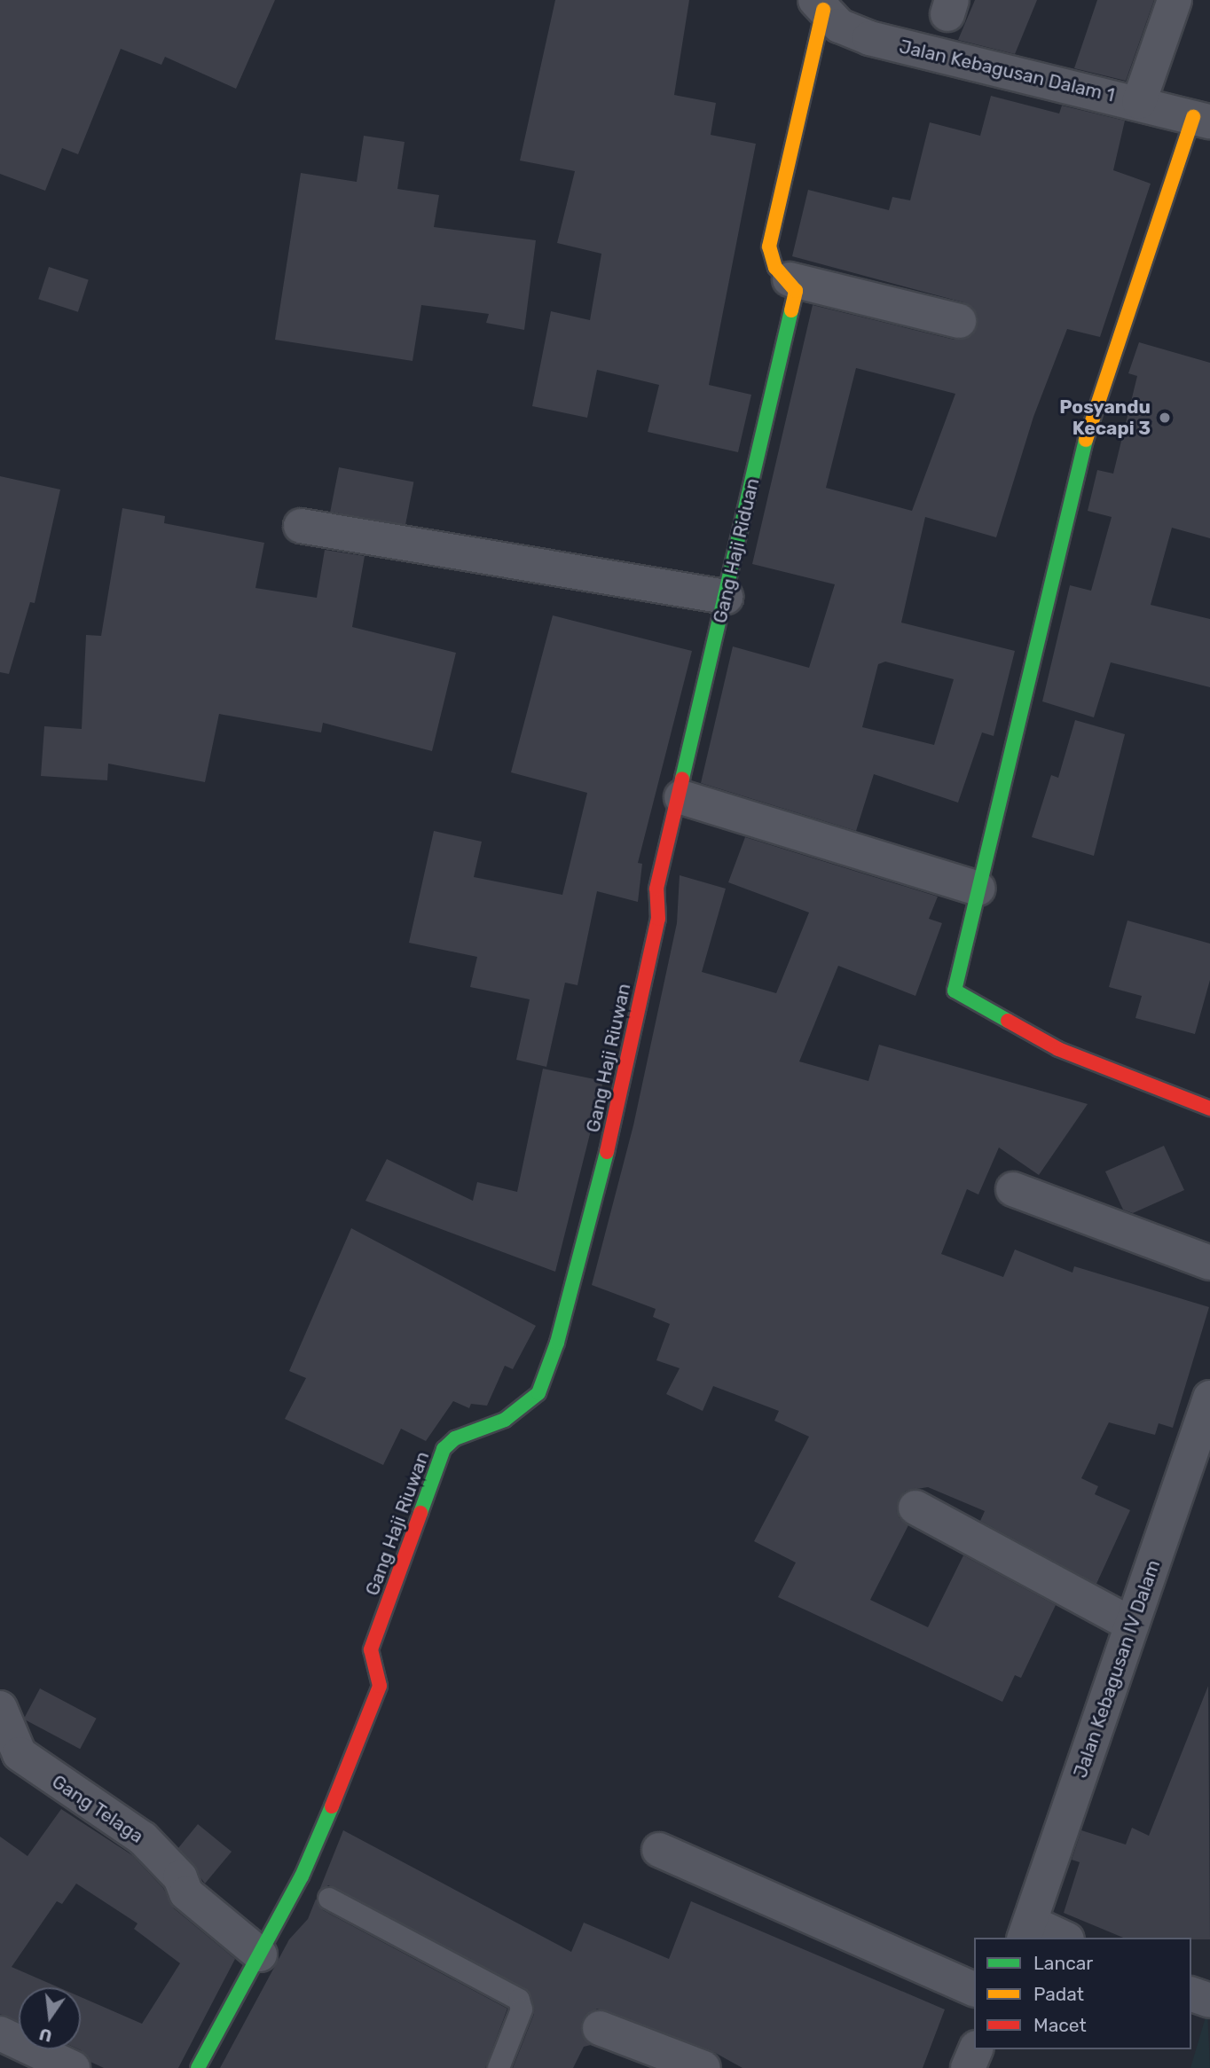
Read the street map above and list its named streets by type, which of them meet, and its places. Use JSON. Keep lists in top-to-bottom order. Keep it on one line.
{"streets":{"street":["Jalan Kebagusan Dalam 1","Gang Haji Riduan","Gang Haji Riuwan","Jalan Kebagusan IV Dalam","Gang Telaga"]},"crossings":[["Gang Haji Riduan","Gang Haji Riuwan"],["Gang Haji Riuwan","Gang Telaga"]],"places":["Posyandu Kecapi 3"],"legend":["Lancar","Padat","Macet"],"north":"bottom"}
